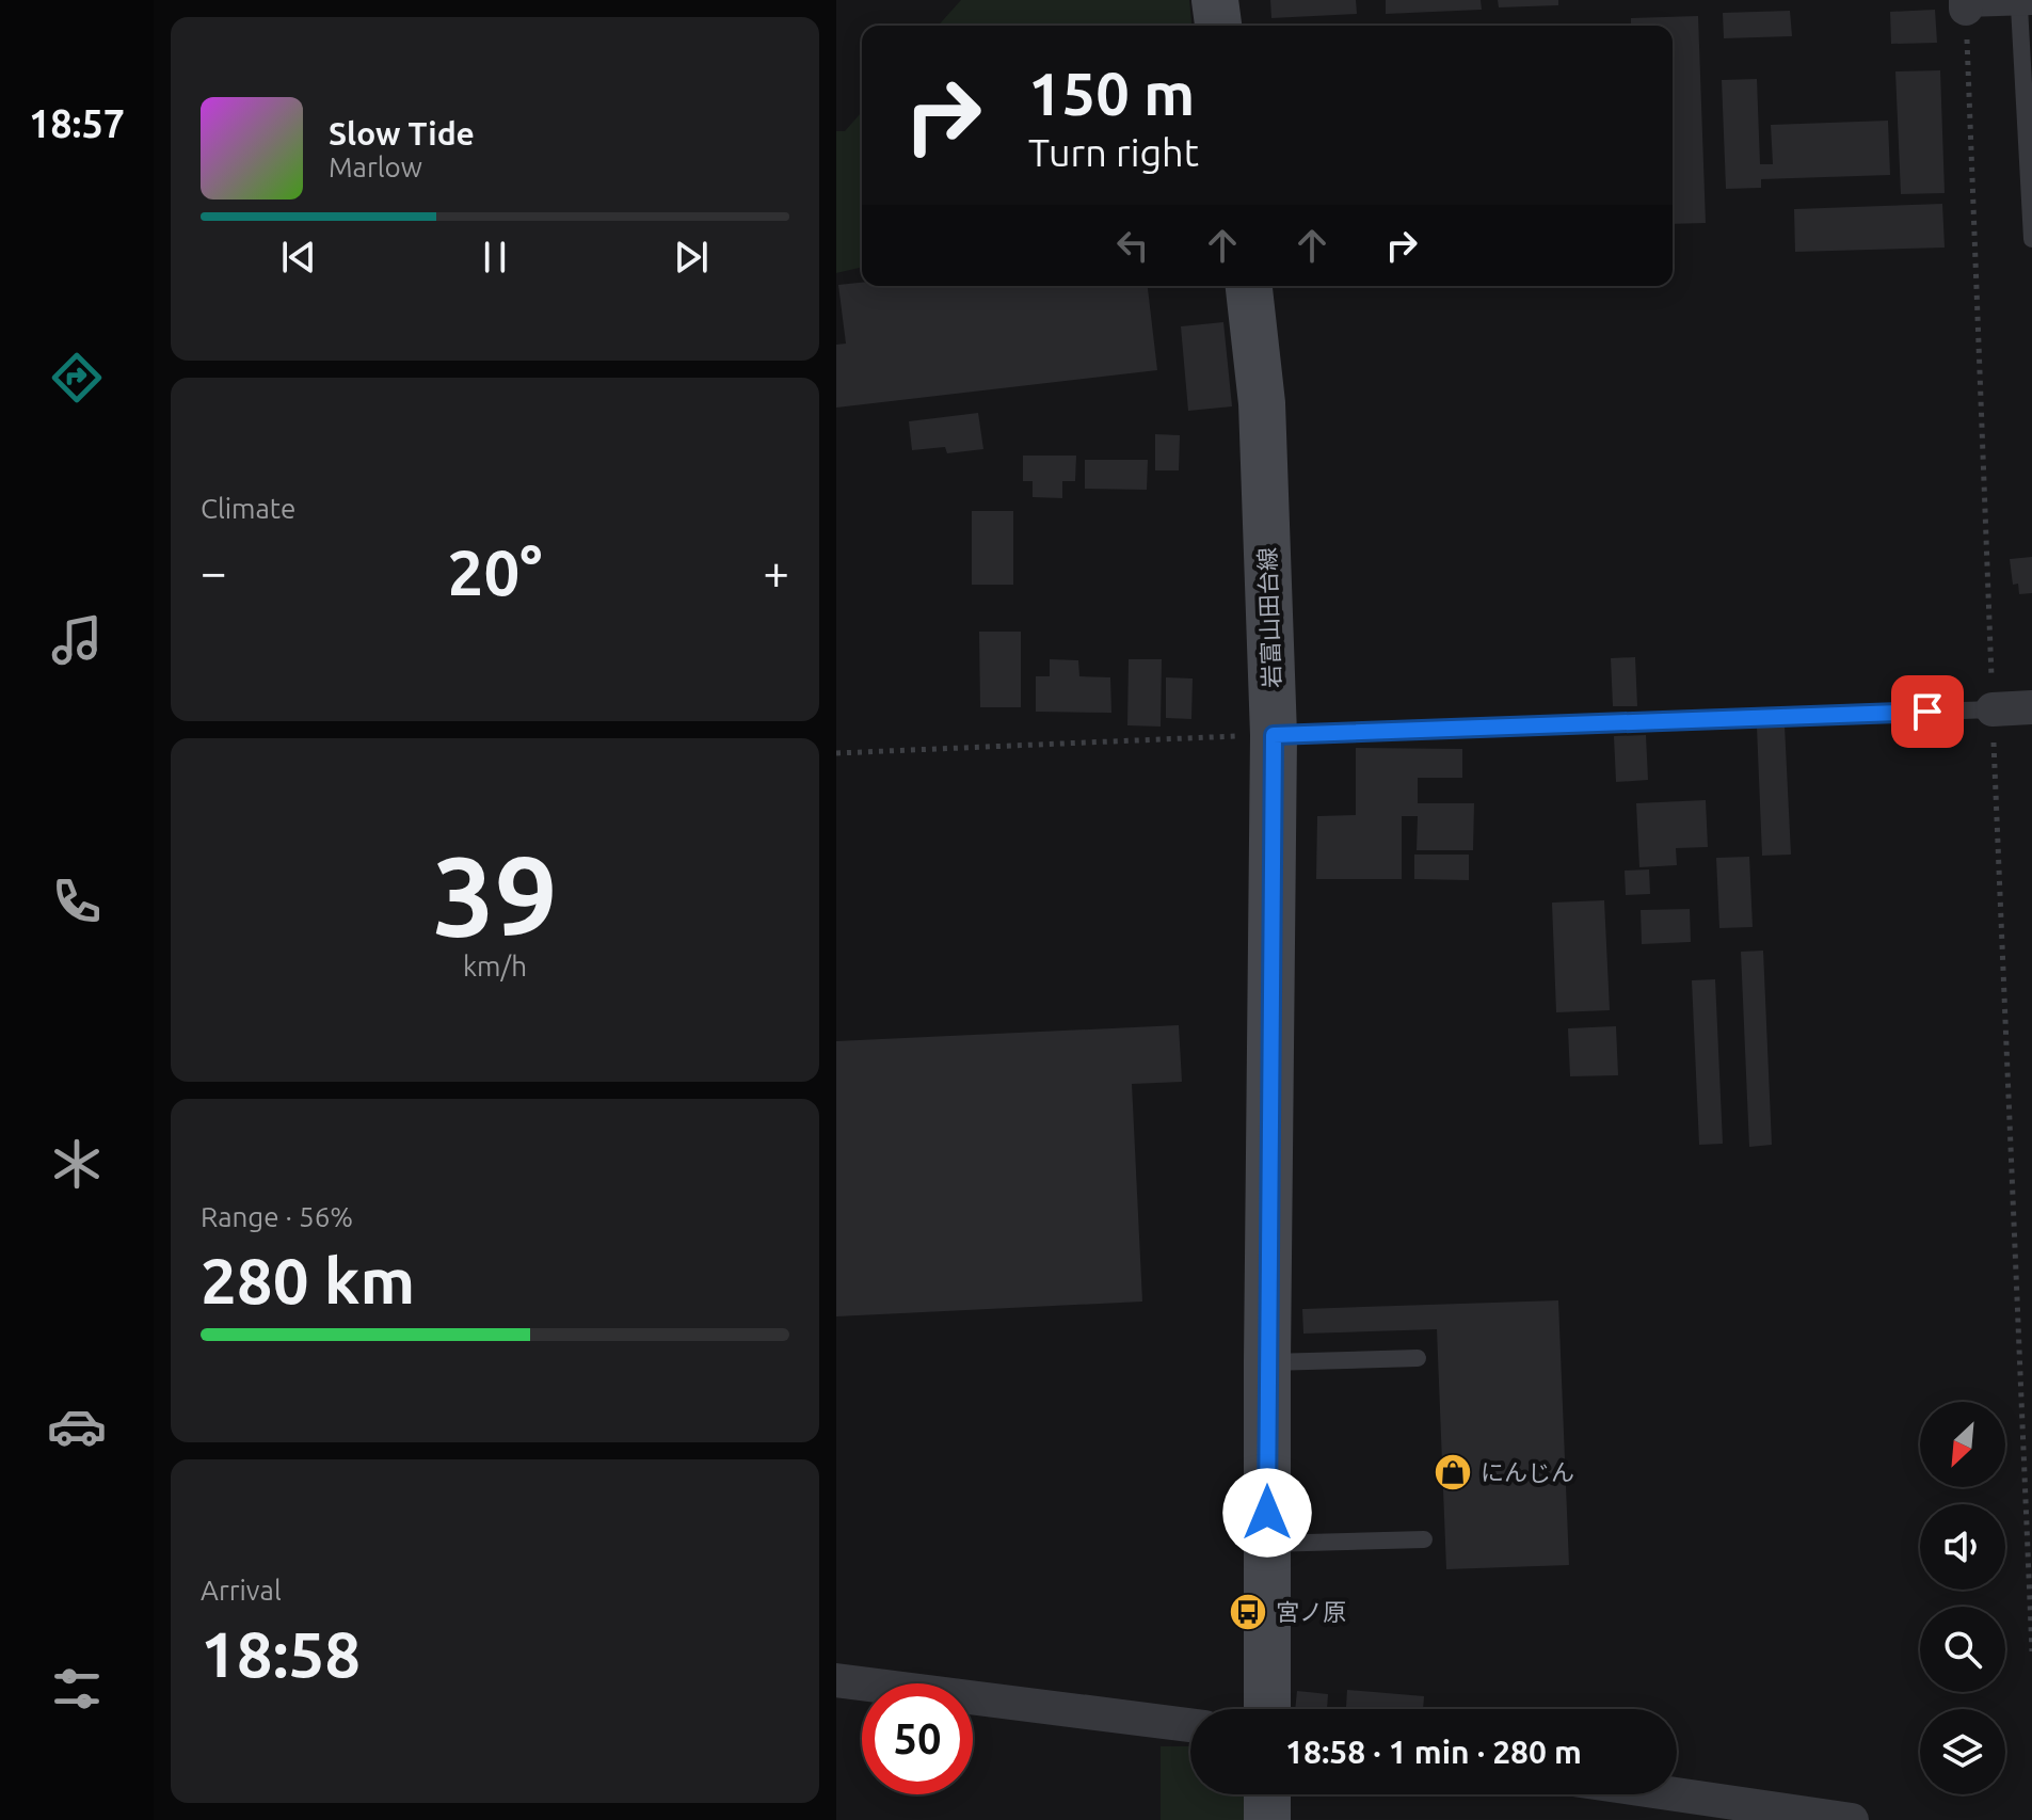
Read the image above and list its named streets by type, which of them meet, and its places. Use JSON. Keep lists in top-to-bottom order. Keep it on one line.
{"streets":{"main road":["岩富山田台線"]},"places":{"shop":["にんじん"],"bus stop":["宮ノ原"]},"north":"bottom left","page":{"tabs":"18:57","turn":["150 m","Turn right"],"song":["Slow Tide","Marlow"],"tile":["Climate",["39","km/h"],["Range · 56%","280 km"],["Arrival","18:58"]],"heat":["−","20°","+"],"limit":"50","trip":"18:58 · 1 min · 280 m"}}
